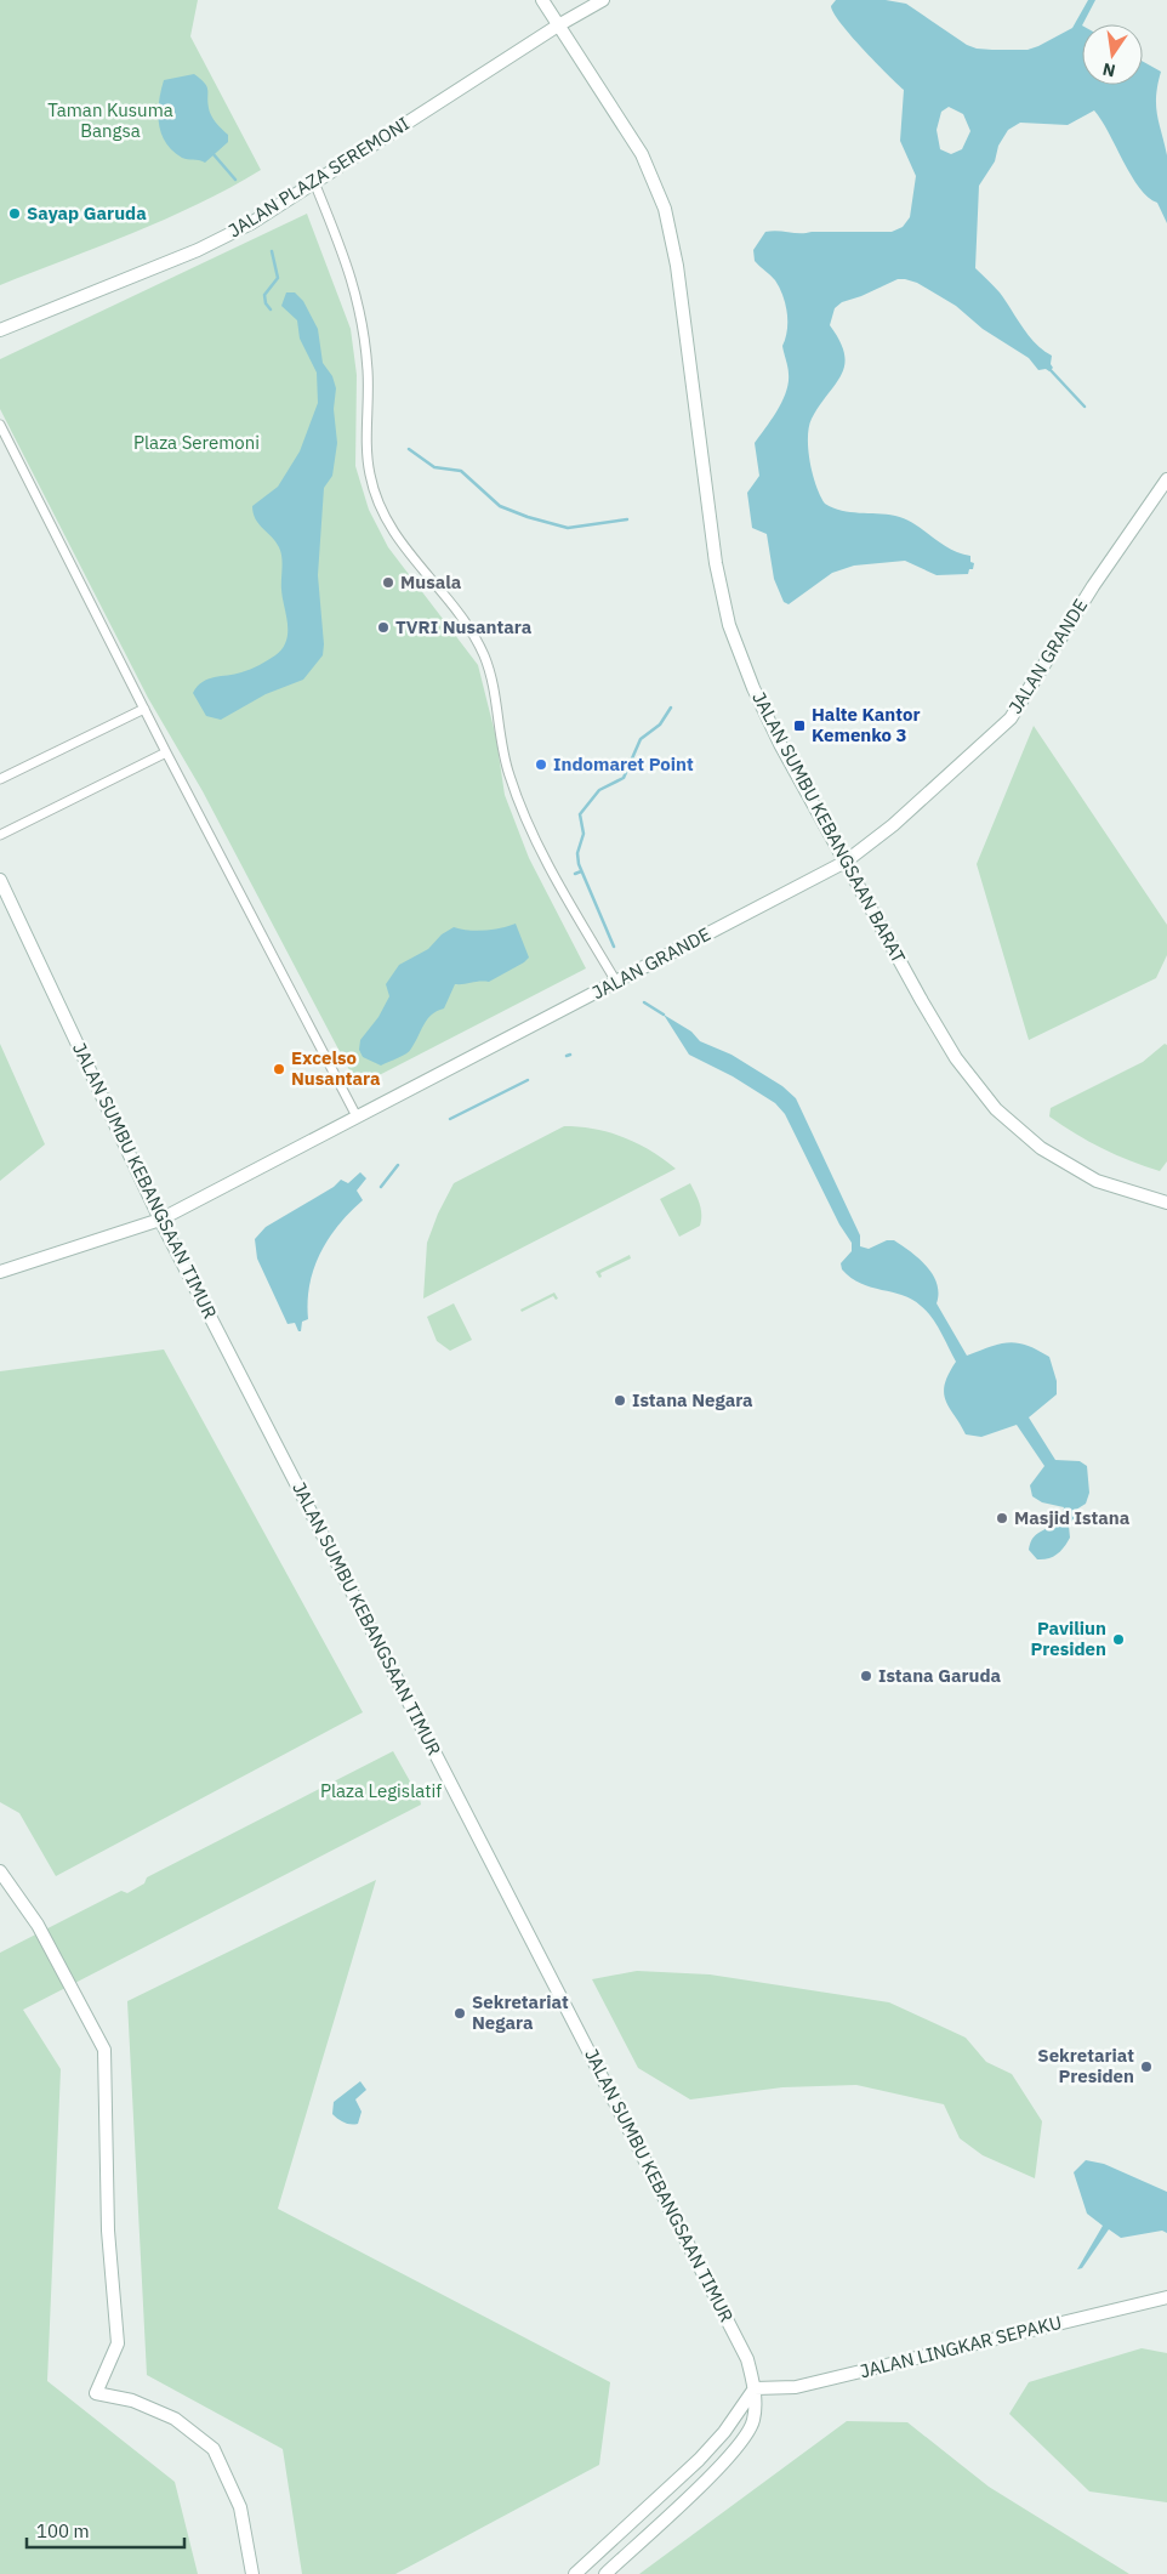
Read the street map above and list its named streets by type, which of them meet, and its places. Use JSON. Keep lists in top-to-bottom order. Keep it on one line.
{"streets":{"street":["JALAN PLAZA SEREMONI","JALAN GRANDE","JALAN SUMBU KEBANGSAAN BARAT","JALAN SUMBU KEBANGSAAN TIMUR","JALAN LINGKAR SEPAKU"]},"crossings":[["JALAN PLAZA SEREMONI","JALAN SUMBU KEBANGSAAN BARAT"],["JALAN GRANDE","JALAN SUMBU KEBANGSAAN BARAT"],["JALAN GRANDE","JALAN SUMBU KEBANGSAAN TIMUR"],["JALAN SUMBU KEBANGSAAN TIMUR","JALAN LINGKAR SEPAKU"]],"parks":["Taman Kusuma Bangsa","Plaza Seremoni","Plaza Legislatif"],"places":{"other":["Sayap Garuda","Musala","TVRI Nusantara","Indomaret Point","Excelso Nusantara","Istana Negara","Masjid Istana","Paviliun Presiden","Istana Garuda","Sekretariat Negara","Sekretariat Presiden"],"transit":["Halte Kantor Kemenko 3"]},"scale_bar":"100 m","north":"bottom"}
